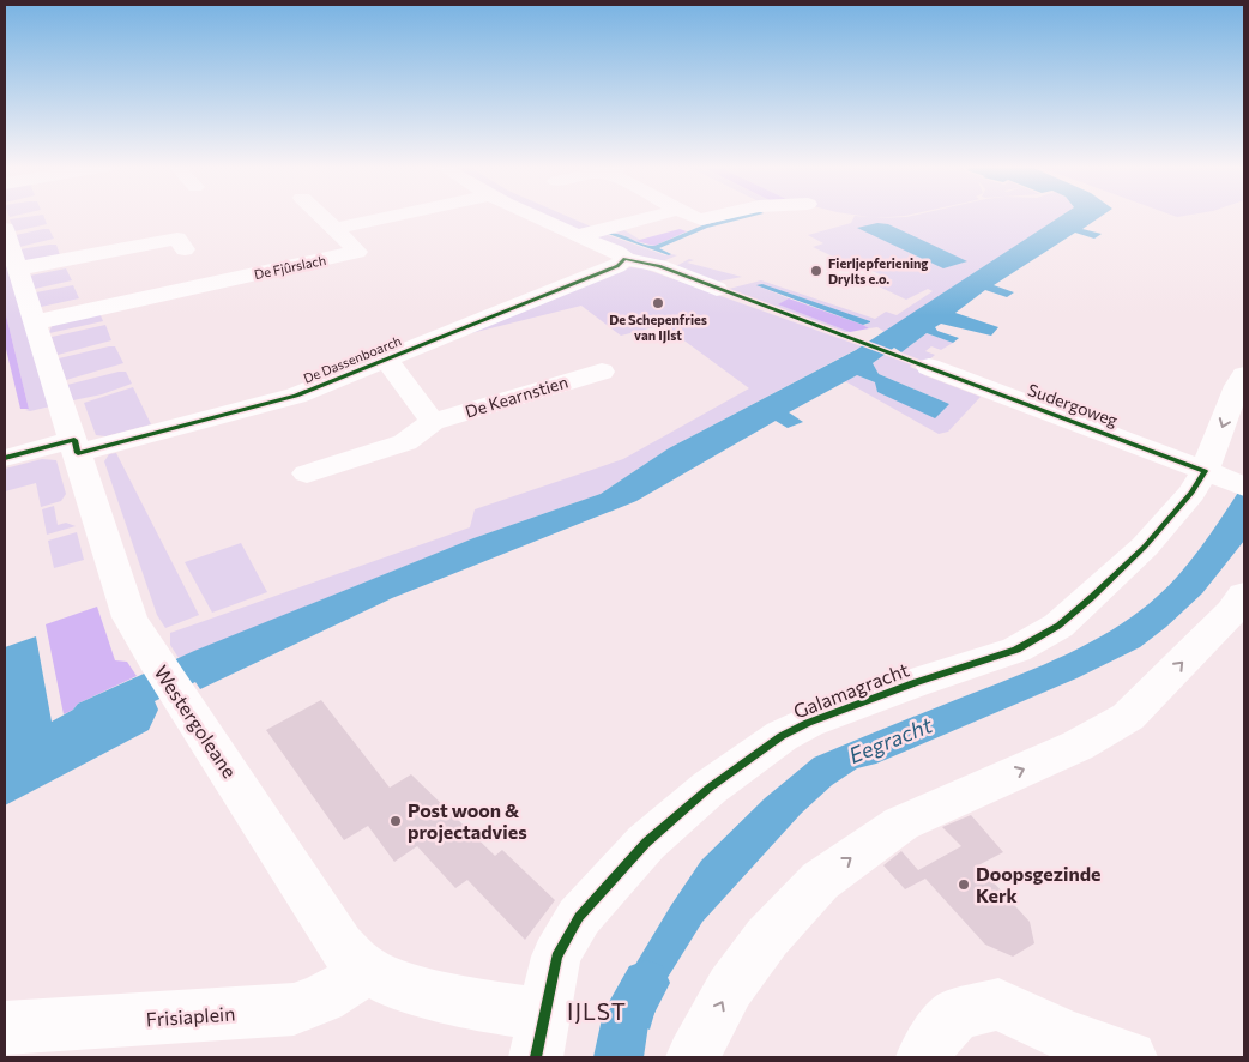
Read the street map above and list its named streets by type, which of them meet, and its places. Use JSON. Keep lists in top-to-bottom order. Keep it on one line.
{"streets":{"street":["De Fjûrslach","De Dassenboarch","De Kearnstien","Sudergoweg","Galamagracht","Westergoleane","Frisiaplein"]},"crossings":[["De Fjûrslach","Westergoleane"],["De Dassenboarch","Westergoleane"],["Sudergoweg","Galamagracht"],["Galamagracht","Westergoleane"],["Westergoleane","Frisiaplein"]],"districts":["IJLST"],"water":["Eegracht"],"places":["Fierljepferiening Drylts e.o.","De Schepenfries van IJlst","Post woon & projectadvies","Doopsgezinde Kerk"]}
